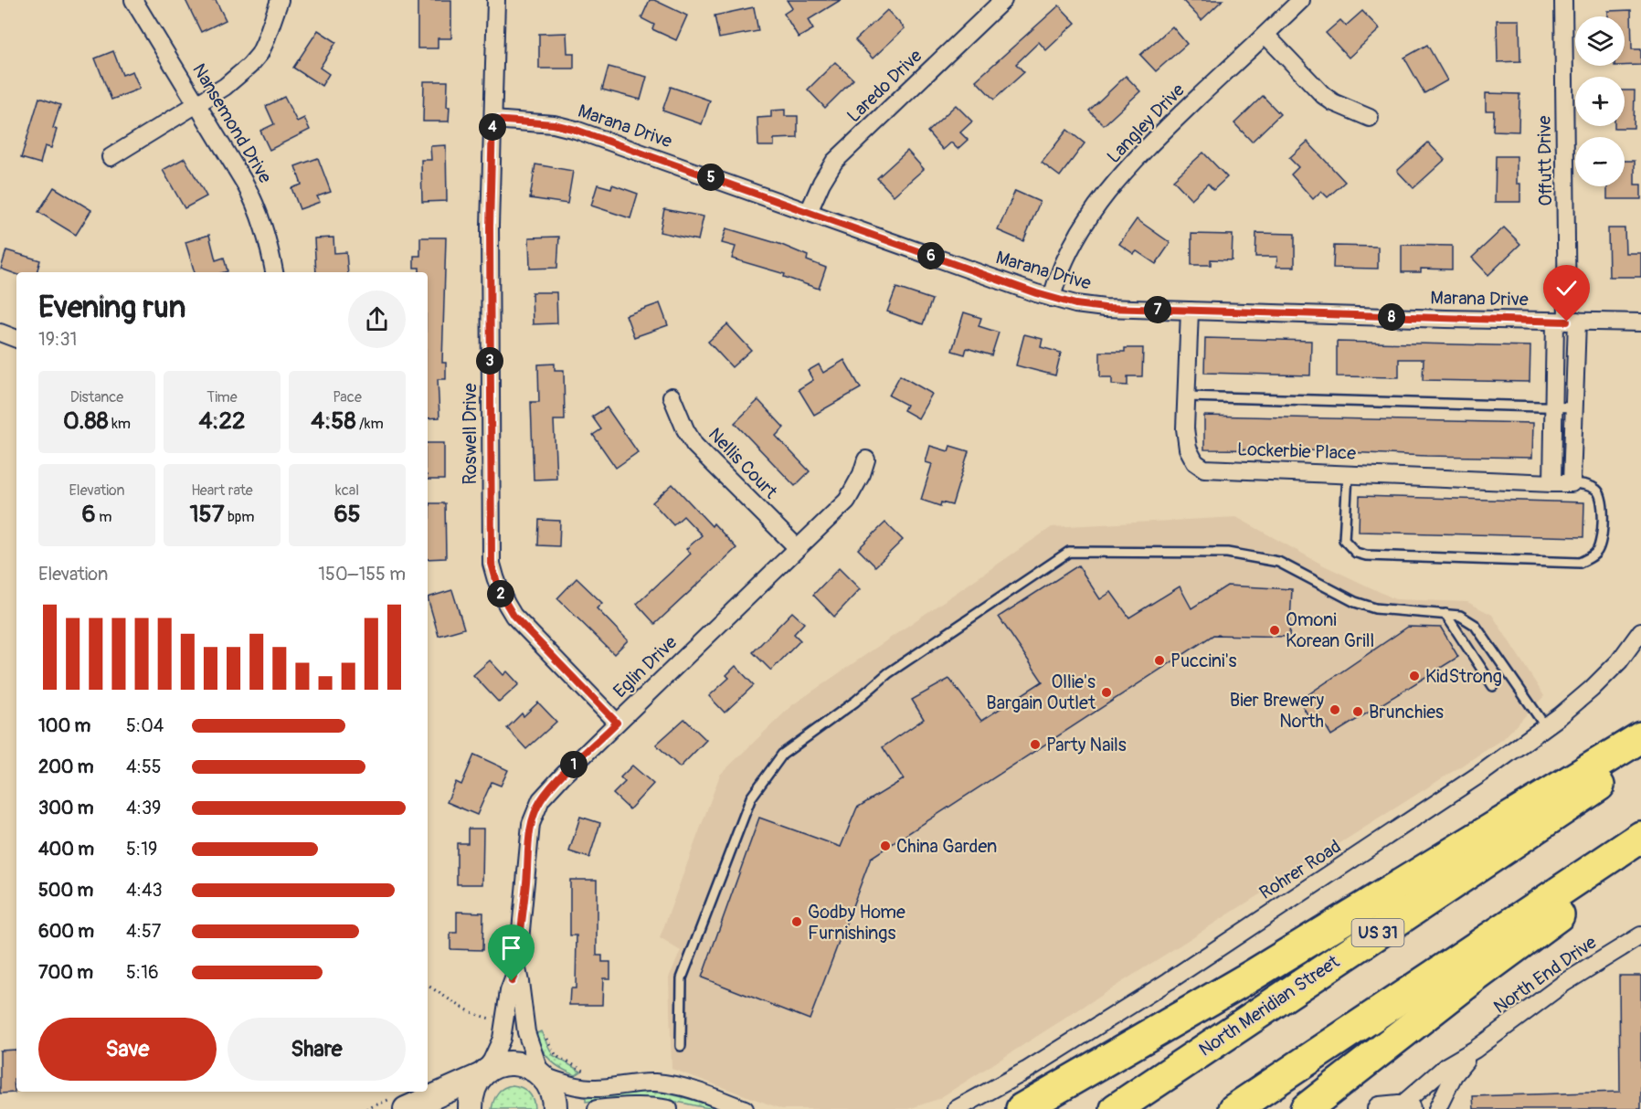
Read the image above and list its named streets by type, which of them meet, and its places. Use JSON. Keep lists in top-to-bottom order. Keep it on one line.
{"streets":{"highway":["US 31","North Meridian Street"],"street":["Laredo Drive","Nansemond Drive","Langley Drive","Marana Drive","Offutt Drive","Roswell Drive","Lockerbie Place","Nellis Court","Eglin Drive","Rohrer Road","North End Drive"]},"crossings":[["Laredo Drive","Marana Drive"],["Langley Drive","Marana Drive"],["Marana Drive","Offutt Drive"],["Marana Drive","Roswell Drive"],["Marana Drive","Lockerbie Place"],["Roswell Drive","Eglin Drive"],["Nellis Court","Eglin Drive"]],"places":["Omoni Korean Grill","Puccini's","KidStrong","Ollie's Bargain Outlet","Bier Brewery North","Brunchies","Party Nails","China Garden","Godby Home Furnishings"],"page":{"map_buttons":["+","−"],"pins":["4","5","6","7","8","3","2","1"],"heading":["Evening run","19:31"],"stats":[["Distance","0.88 km"],["Time","4:22"],["Pace","4:58 /km"],["Elevation","6 m"],["Heart rate","157 bpm"],["kcal","65"]],"chart":["Elevation","150–155 m"],"list":[{"name":"100 m","note":"5:04"},{"name":"200 m","note":"4:55"},{"name":"300 m","note":"4:39"},{"name":"400 m","note":"5:19"},{"name":"500 m","note":"4:43"},{"name":"600 m","note":"4:57"},{"name":"700 m","note":"5:16"}],"buttons":["Save","Share"]}}
